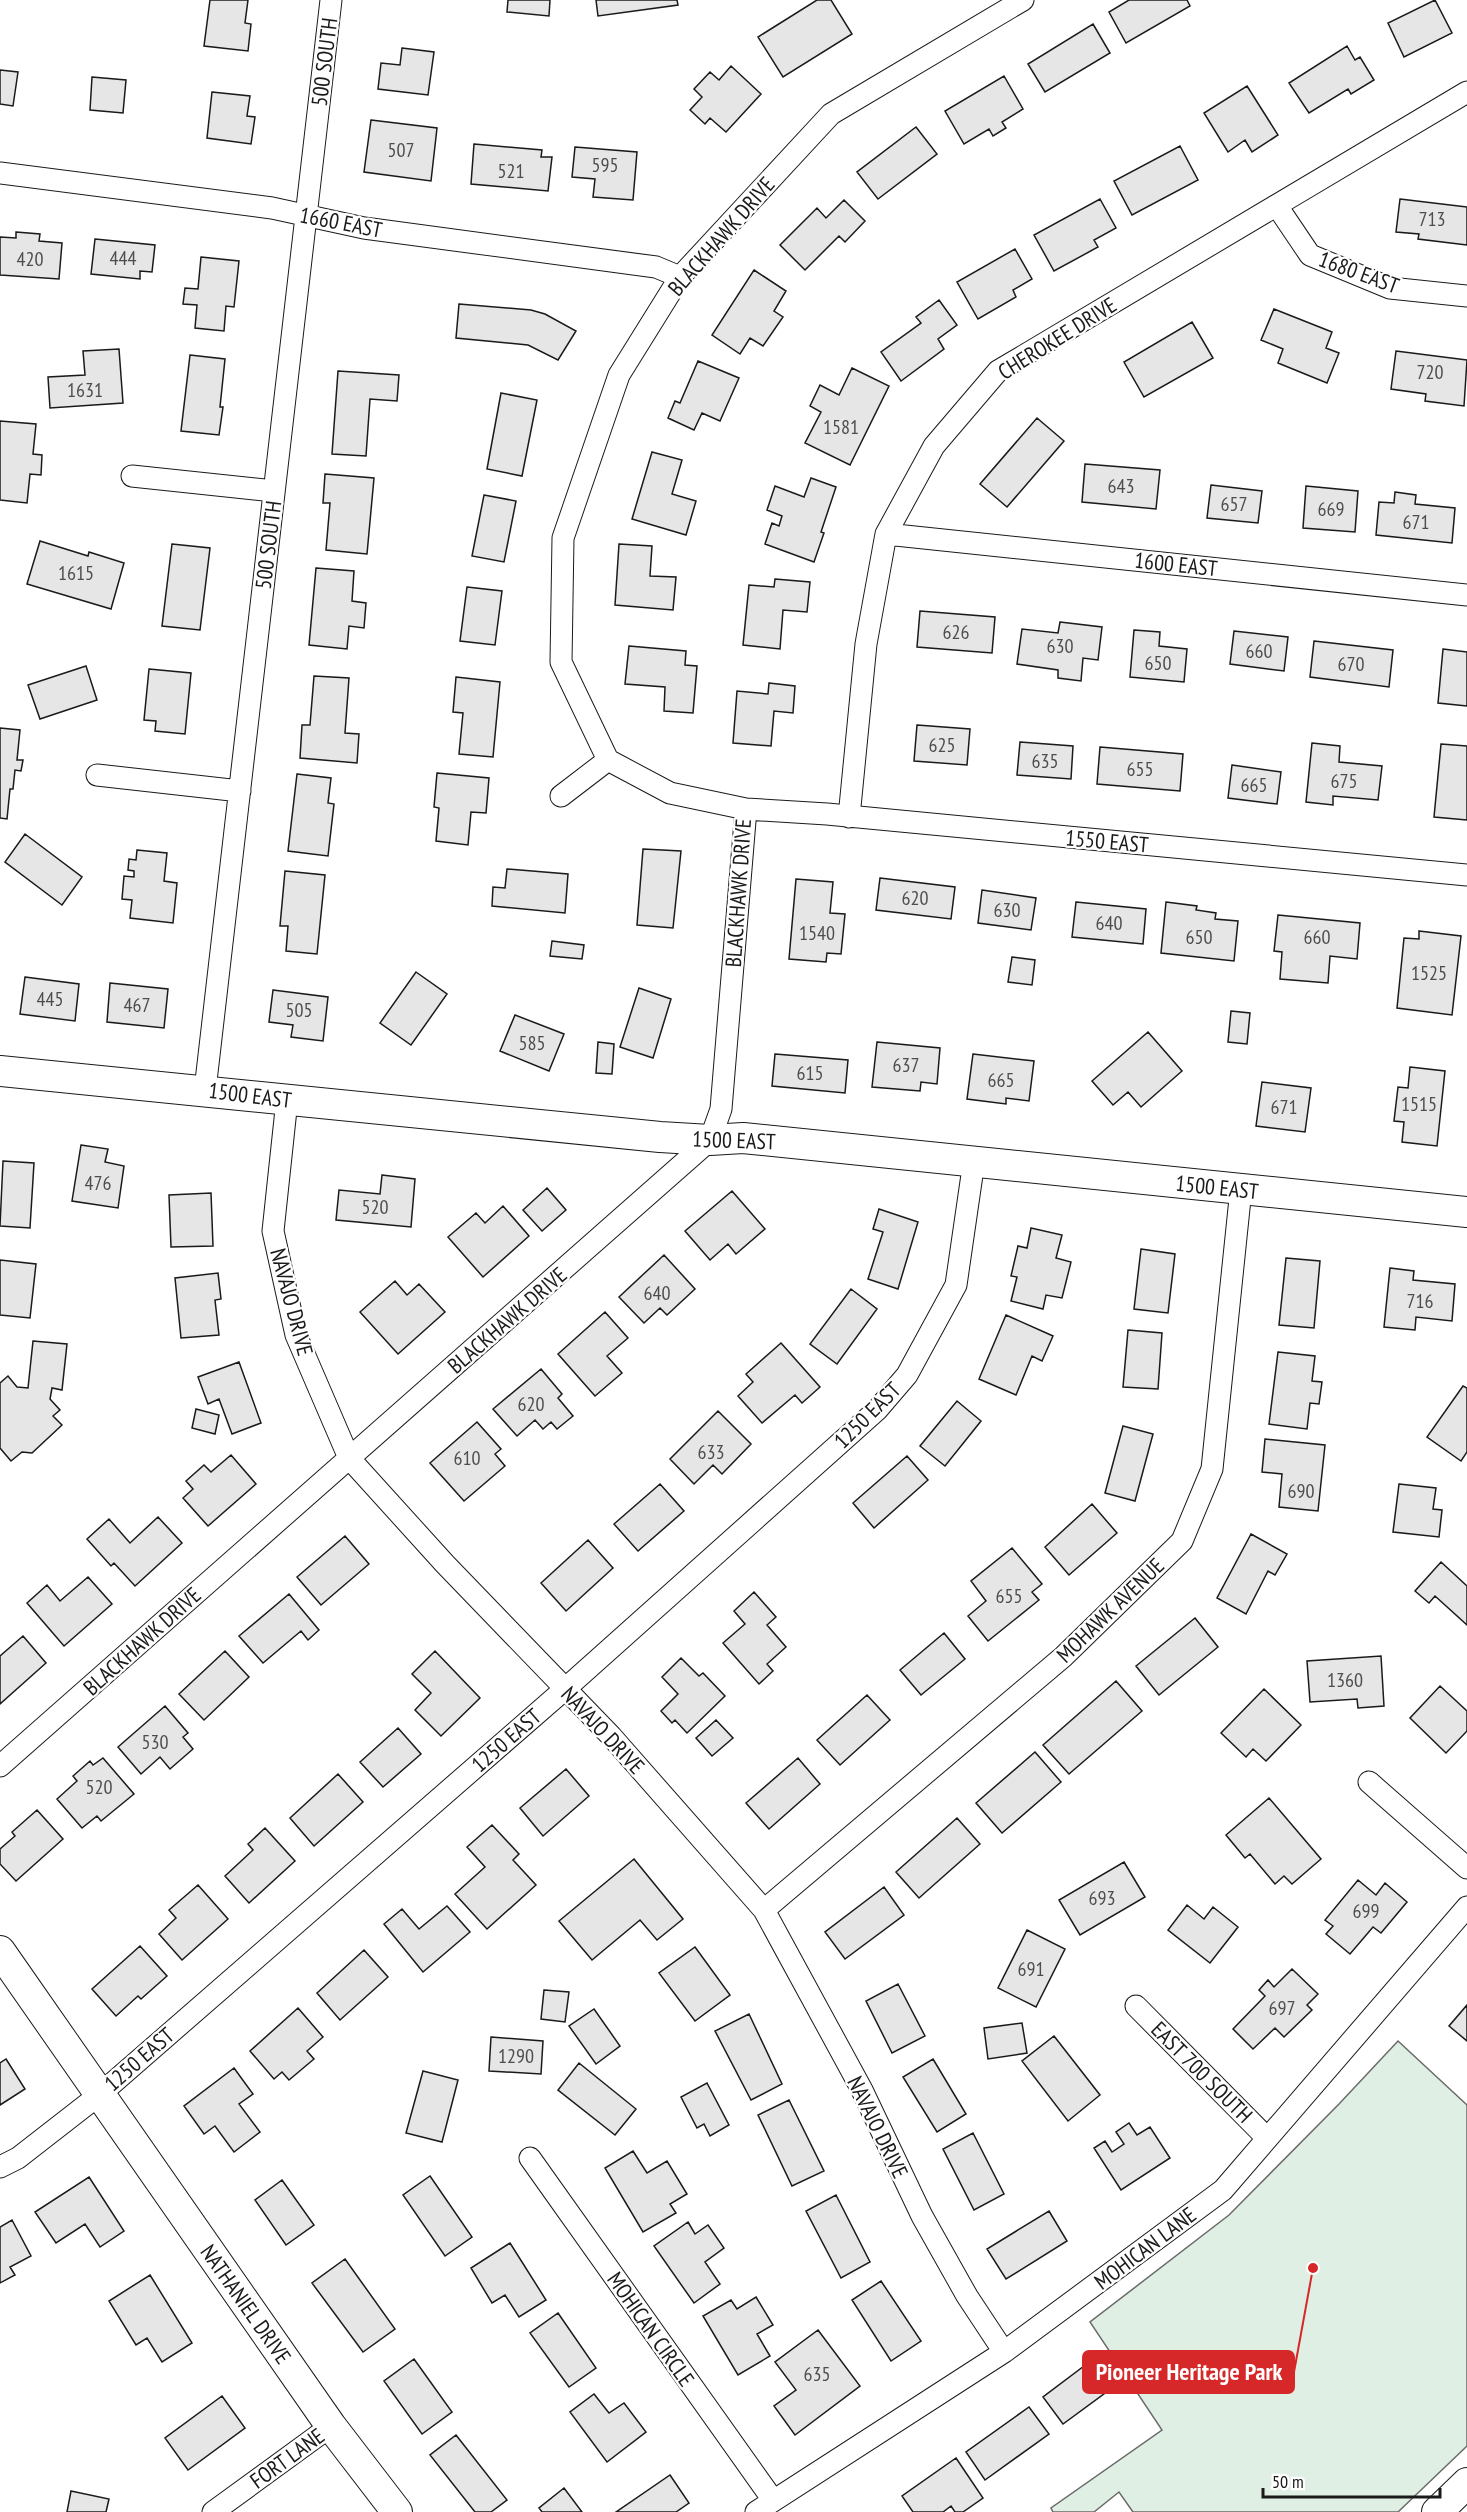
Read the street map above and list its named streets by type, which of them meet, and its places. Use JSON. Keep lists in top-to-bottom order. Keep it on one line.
{"streets":{"street":["500 SOUTH","1660 EAST","BLACKHAWK DRIVE","1680 EAST","CHEROKEE DRIVE","1600 EAST","1550 EAST","1500 EAST","NAVAJO DRIVE","1250 EAST","MOHAWK AVENUE","EAST 700 SOUTH","MOHICAN LANE","NATHANIEL DRIVE","MOHICAN CIRCLE","FORT LANE"]},"crossings":[["500 SOUTH","1660 EAST"],["500 SOUTH","1500 EAST"],["1660 EAST","BLACKHAWK DRIVE"],["BLACKHAWK DRIVE","1550 EAST"],["BLACKHAWK DRIVE","1500 EAST"],["BLACKHAWK DRIVE","NAVAJO DRIVE"],["1680 EAST","CHEROKEE DRIVE"],["CHEROKEE DRIVE","1600 EAST"],["CHEROKEE DRIVE","1550 EAST"],["1500 EAST","NAVAJO DRIVE"],["1500 EAST","1250 EAST"],["1500 EAST","MOHAWK AVENUE"],["NAVAJO DRIVE","1250 EAST"],["NAVAJO DRIVE","MOHAWK AVENUE"],["NAVAJO DRIVE","MOHICAN LANE"],["1250 EAST","NATHANIEL DRIVE"],["EAST 700 SOUTH","MOHICAN LANE"],["MOHICAN LANE","MOHICAN CIRCLE"],["NATHANIEL DRIVE","FORT LANE"]],"places":["Pioneer Heritage Park"],"house_numbers":["507","595","521","713","444","420","720","1631","1581","643","657","669","671","1615","626","630","660","650","670","625","635","655","675","665","620","630","640","1540","650","660","1525","445","467","505","585","637","615","665","1515","671","476","520","640","716","620","633","610","690","655","1360","530","520","693","699","691","697","1290","635"],"scale_bar":"50 m"}
